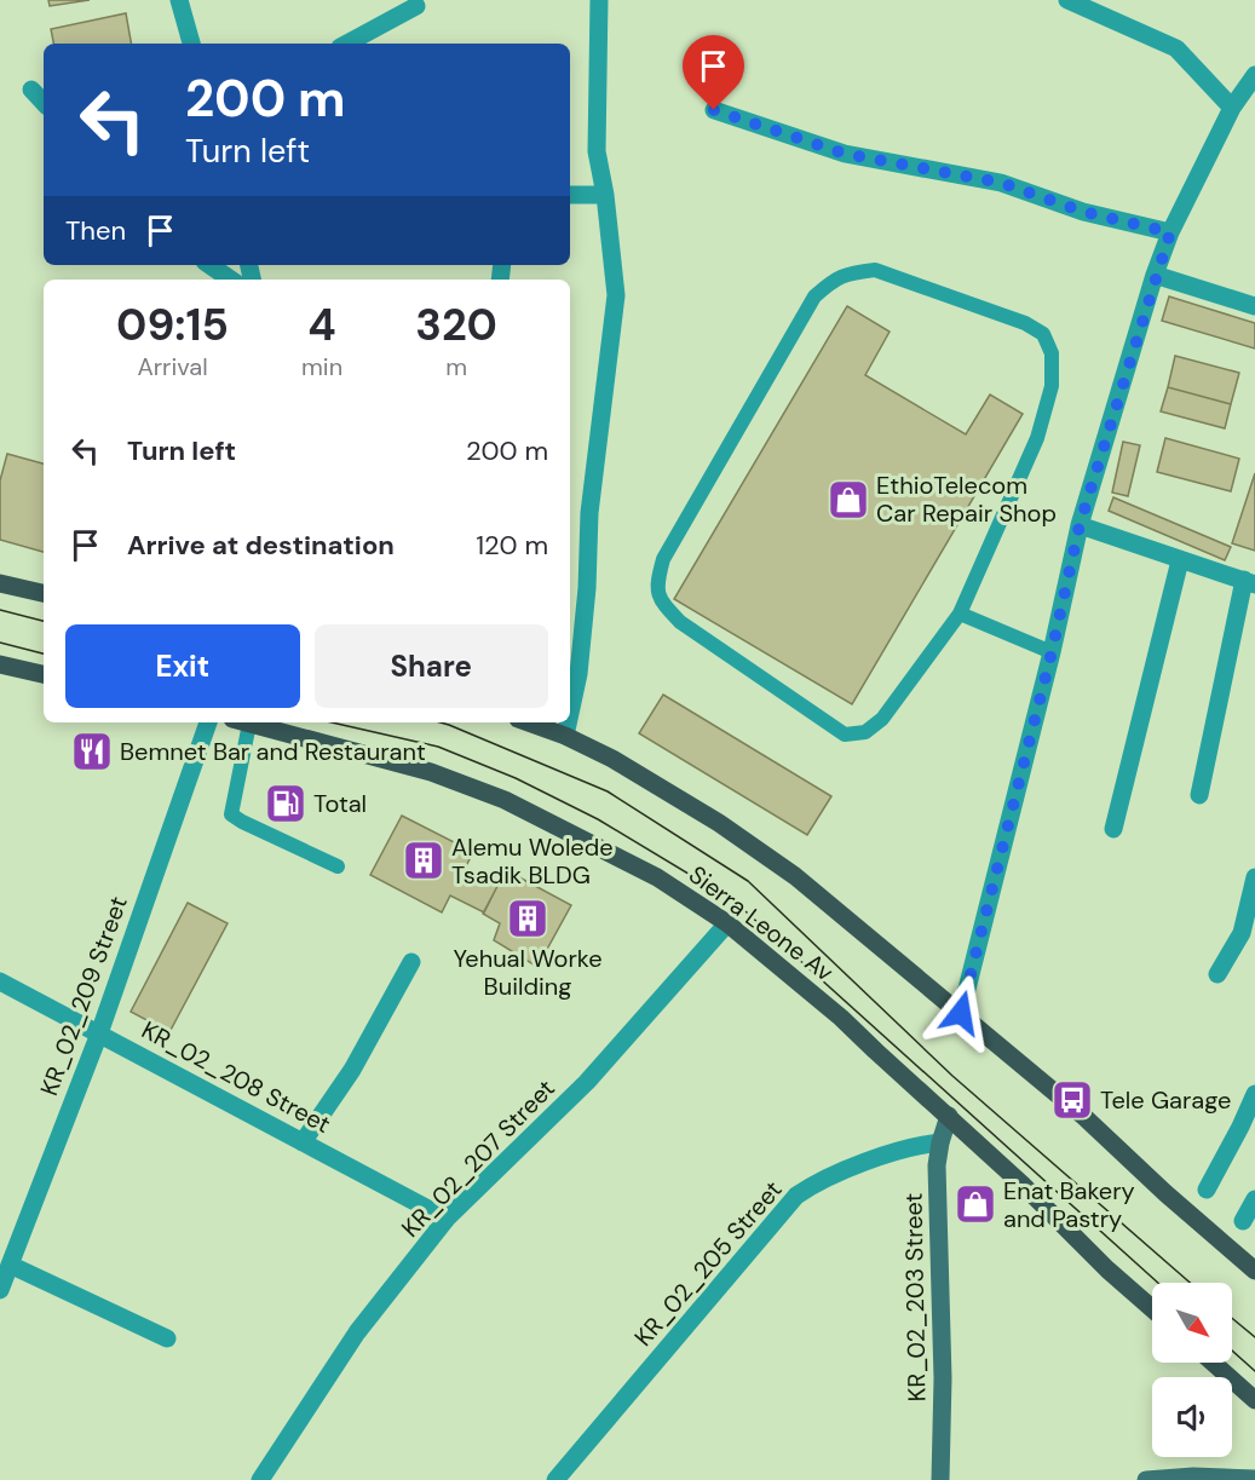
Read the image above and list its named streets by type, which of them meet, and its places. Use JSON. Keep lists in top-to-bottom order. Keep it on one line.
{"streets":{"main road":["Sierra Leone Av"],"street":["KR_02_209 Street","KR_02_208 Street","KR_02_207 Street","KR_02_205 Street","KR_02_203 Street"]},"crossings":[["Sierra Leone Av","KR_02_207 Street"],["Sierra Leone Av","KR_02_203 Street"],["KR_02_209 Street","KR_02_208 Street"],["KR_02_208 Street","KR_02_207 Street"],["KR_02_205 Street","KR_02_203 Street"]],"places":{"shop":["EthioTelecom Car Repair Shop","Enat Bakery and Pastry"],"restaurant":["Bemnet Bar and Restaurant"],"fuel station":["Total"],"building":["Alemu Wolede Tsadik BLDG","Yehual Worke Building"],"bus stop":["Tele Garage"]},"north":"bottom right","page":{"turn":["200 m","Turn left"],"then":"Then","eta":["09:15","Arrival","4","min","320","m"],"list":[{"name":"Turn left","value":"200 m"},{"name":"Arrive at destination","value":"120 m"}],"buttons":["Exit","Share"]}}
